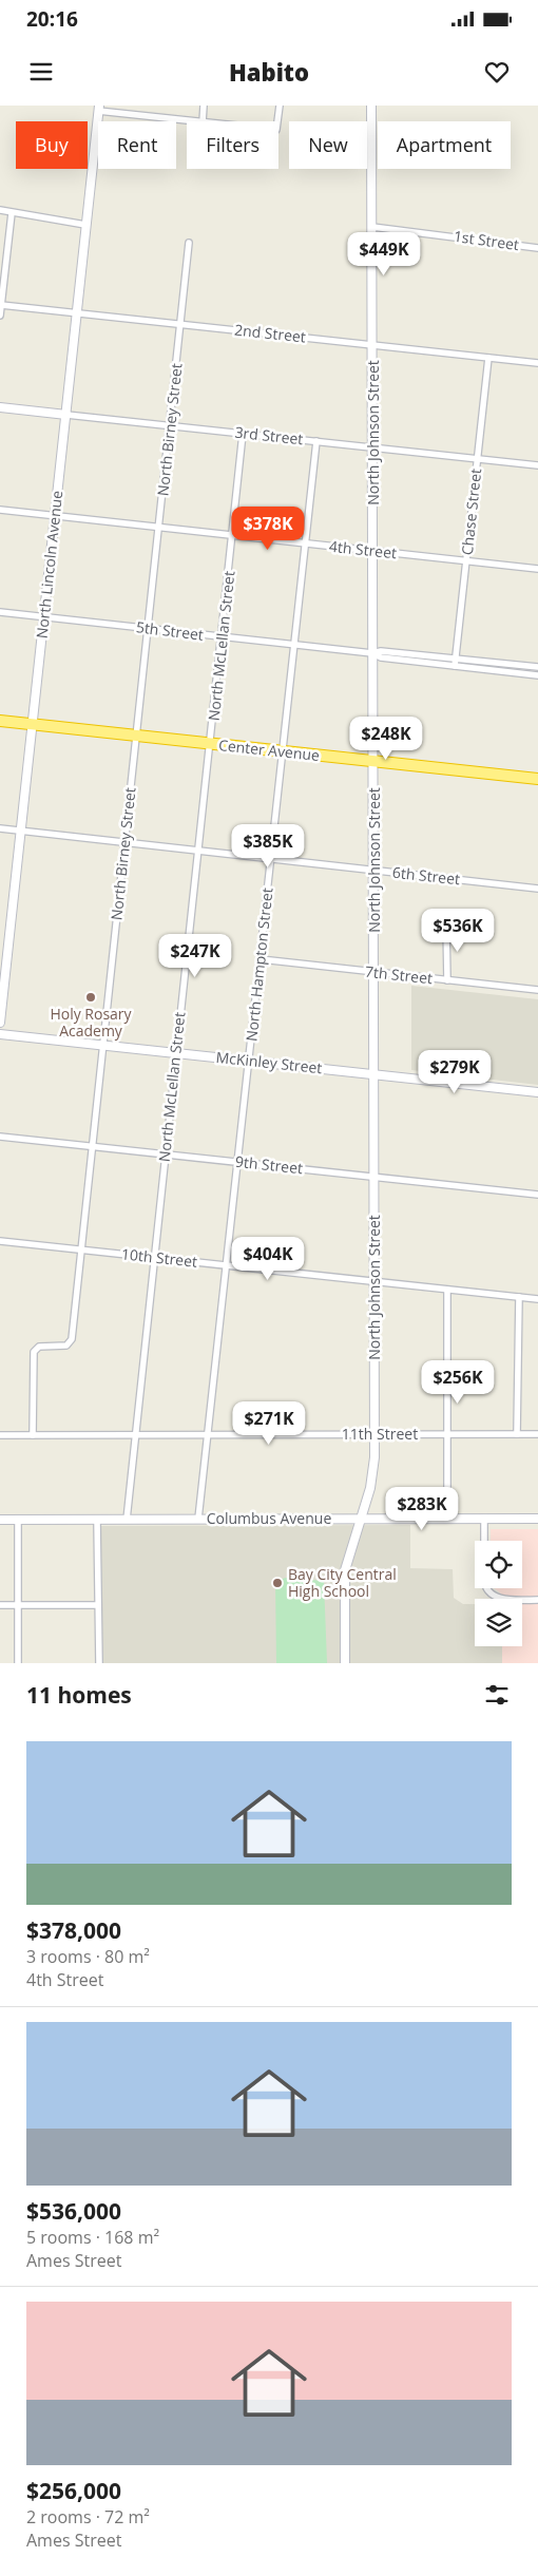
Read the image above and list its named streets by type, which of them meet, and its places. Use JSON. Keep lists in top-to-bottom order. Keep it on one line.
{"streets":{"highway":["Center Avenue"],"street":["1st Street","2nd Street","North Birney Street","North Johnson Street","3rd Street","Chase Street","4th Street","North Lincoln Avenue","5th Street","North McLellan Street","6th Street","North Hampton Street","7th Street","McKinley Street","9th Street","10th Street","11th Street","Columbus Avenue"]},"crossings":[["1st Street","North Johnson Street"],["2nd Street","North Birney Street"],["2nd Street","North Johnson Street"],["2nd Street","Chase Street"],["2nd Street","North Lincoln Avenue"],["North Birney Street","3rd Street"],["North Birney Street","4th Street"],["North Birney Street","5th Street"],["North Birney Street","Center Avenue"],["North Birney Street","6th Street"],["North Birney Street","McKinley Street"],["North Birney Street","9th Street"],["North Birney Street","10th Street"],["North Birney Street","11th Street"],["North Johnson Street","3rd Street"],["North Johnson Street","4th Street"],["North Johnson Street","5th Street"],["North Johnson Street","Center Avenue"],["North Johnson Street","6th Street"],["North Johnson Street","7th Street"],["North Johnson Street","McKinley Street"],["North Johnson Street","9th Street"],["North Johnson Street","10th Street"],["North Johnson Street","11th Street"],["North Johnson Street","Columbus Avenue"],["3rd Street","Chase Street"],["3rd Street","North Lincoln Avenue"],["3rd Street","North McLellan Street"],["3rd Street","North Hampton Street"],["Chase Street","4th Street"],["Chase Street","5th Street"],["4th Street","North Lincoln Avenue"],["4th Street","North McLellan Street"],["4th Street","North Hampton Street"],["North Lincoln Avenue","5th Street"],["North Lincoln Avenue","Center Avenue"],["North Lincoln Avenue","6th Street"],["5th Street","North McLellan Street"],["5th Street","North Hampton Street"],["North McLellan Street","Center Avenue"],["North McLellan Street","6th Street"],["North McLellan Street","McKinley Street"],["North McLellan Street","9th Street"],["North McLellan Street","10th Street"],["North McLellan Street","11th Street"],["North McLellan Street","Columbus Avenue"],["Center Avenue","North Hampton Street"],["6th Street","North Hampton Street"],["North Hampton Street","7th Street"],["North Hampton Street","McKinley Street"],["North Hampton Street","9th Street"],["North Hampton Street","10th Street"],["North Hampton Street","11th Street"],["North Hampton Street","Columbus Avenue"]],"places":["Holy Rosary Academy","Bay City Central High School"],"page":{"status":"20:16","header":"Habito","chip":["Buy","Rent","Filters","New","Apartment"],"price":["$449K","$378K","$248K","$385K","$536K","$247K","$279K","$404K","$256K","$271K","$283K"],"heading":"11 homes","list":[{"name":"$378,000","note":"3 rooms · 80 m² · 4th Street"},{"name":"$536,000","note":"5 rooms · 168 m² · Ames Street"},{"name":"$256,000","note":"2 rooms · 72 m² · Ames Street"}]}}
